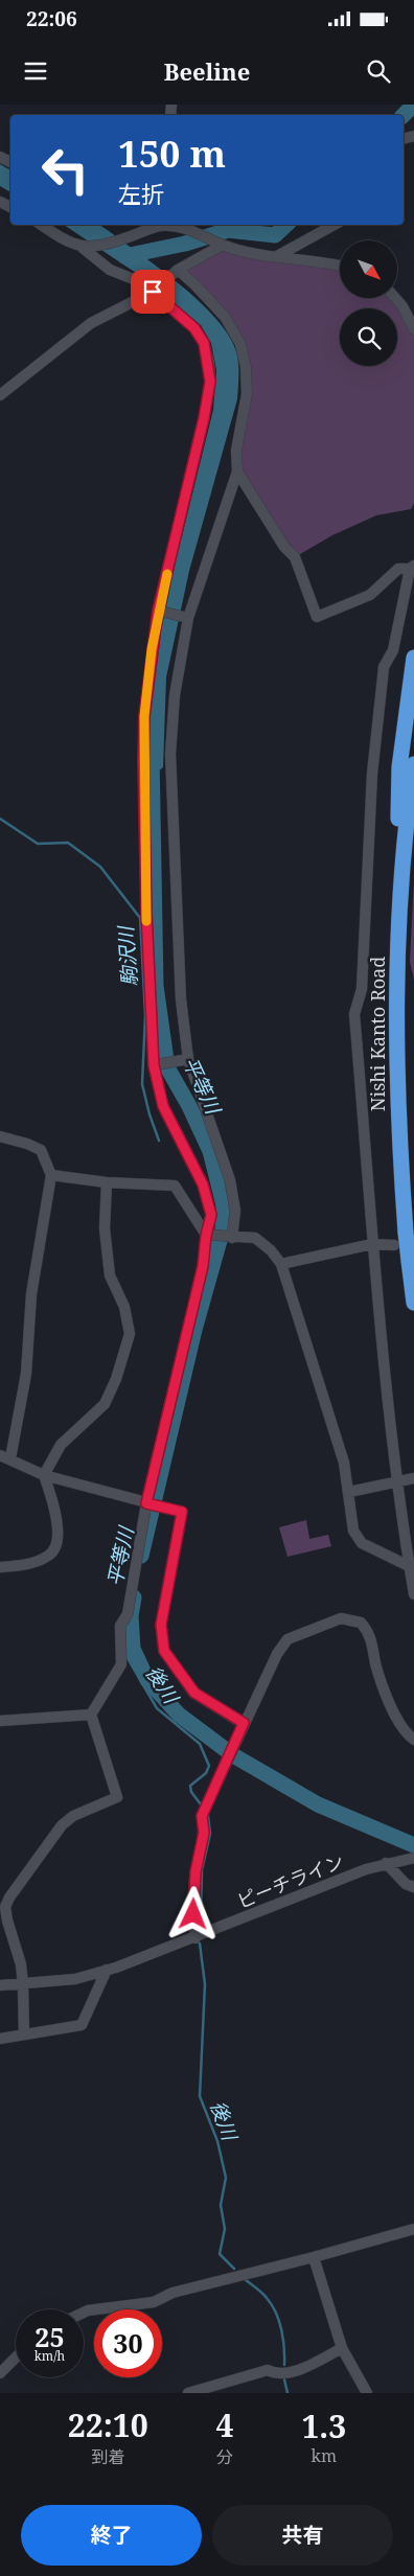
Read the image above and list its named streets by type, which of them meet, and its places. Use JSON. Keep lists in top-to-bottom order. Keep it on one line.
{"streets":{"highway":["Nishi Kanto Road"],"street":["ピーチライン"]},"water":["駒沢川","平等川","後川"],"north":"bottom right","page":{"status":"22:06","header":"Beeline","turn":["150 m","左折"],"speed":"25 km/h","limit":"30","eta":["22:10","到着","4","分","1.3","km"],"buttons":["終了","共有"]}}
